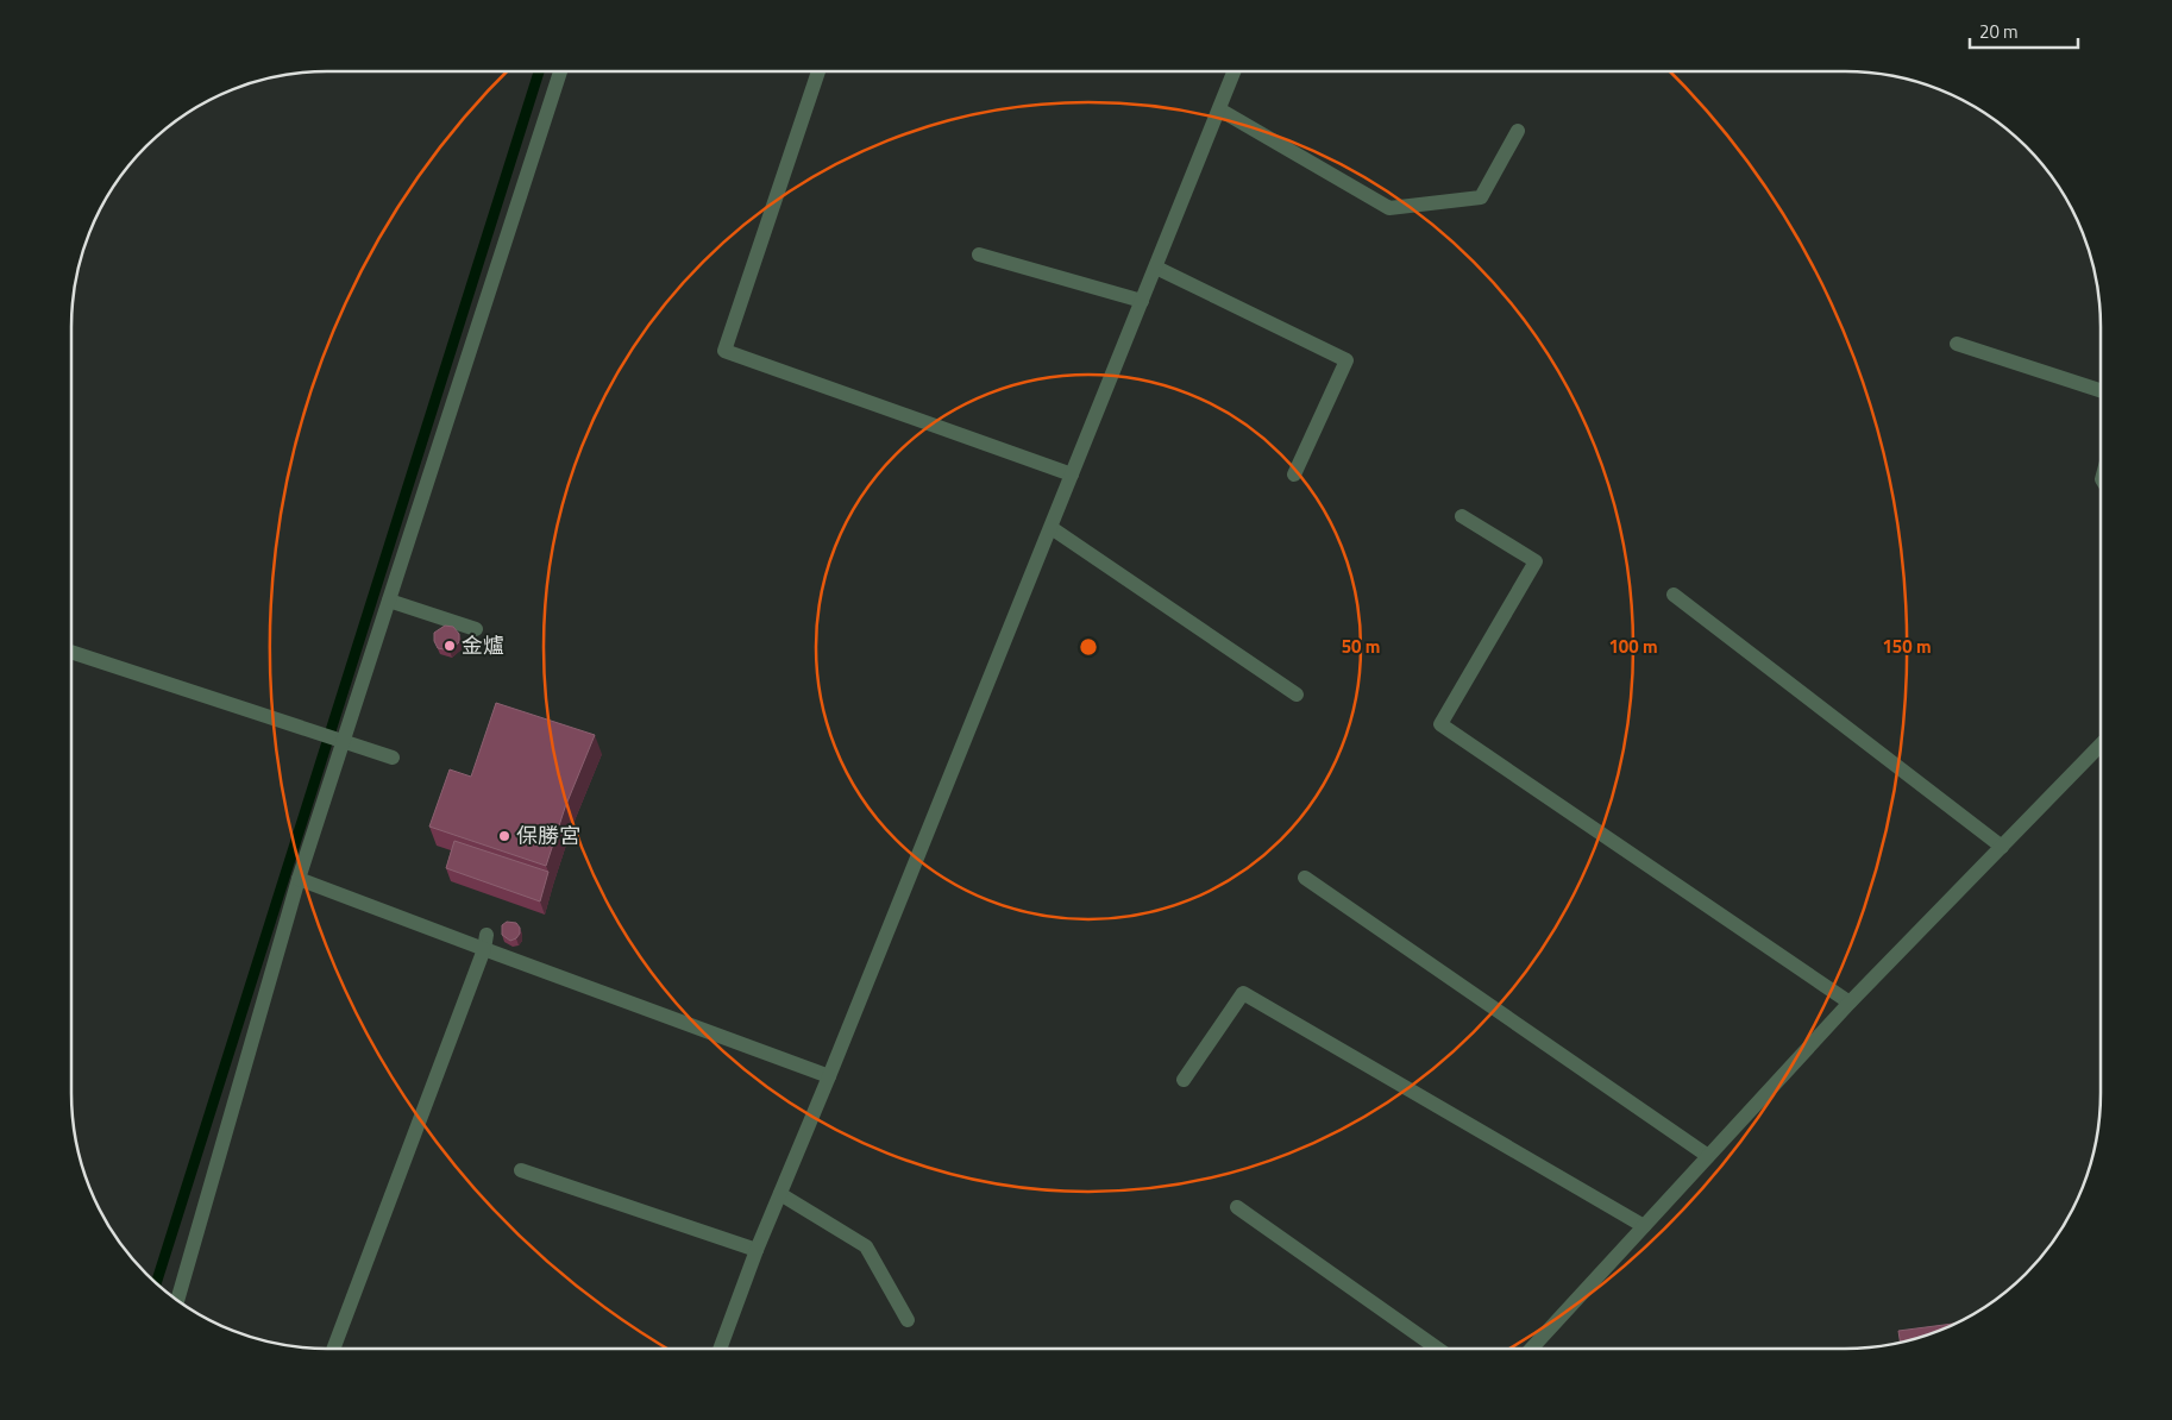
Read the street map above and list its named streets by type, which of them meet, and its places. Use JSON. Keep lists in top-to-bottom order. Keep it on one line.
{"places":["金爐","保勝宮"],"scale_bar":"20 m","rings":["50 m","100 m","150 m"]}
